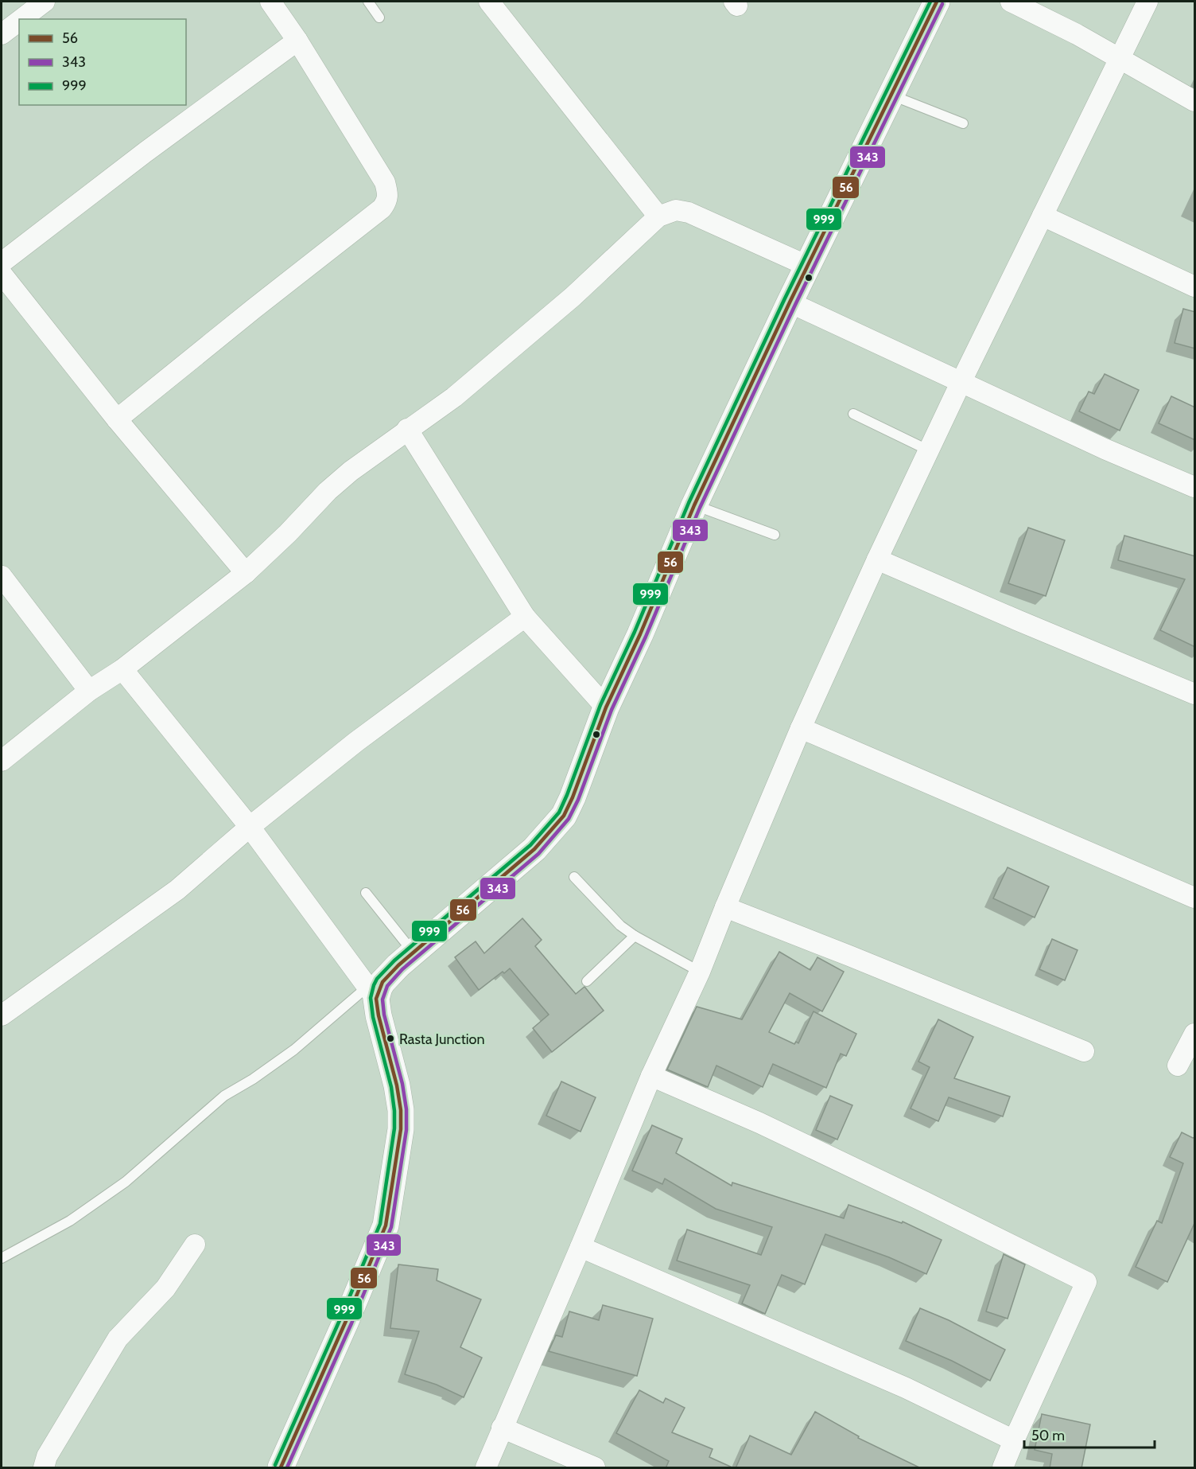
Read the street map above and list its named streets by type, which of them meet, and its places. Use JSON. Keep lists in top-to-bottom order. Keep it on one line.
{"places":["Rasta Junction"],"lines":["transit line 56","transit line 999","transit line 343"],"legend":["56","343","999"],"scale_bar":"50 m"}
